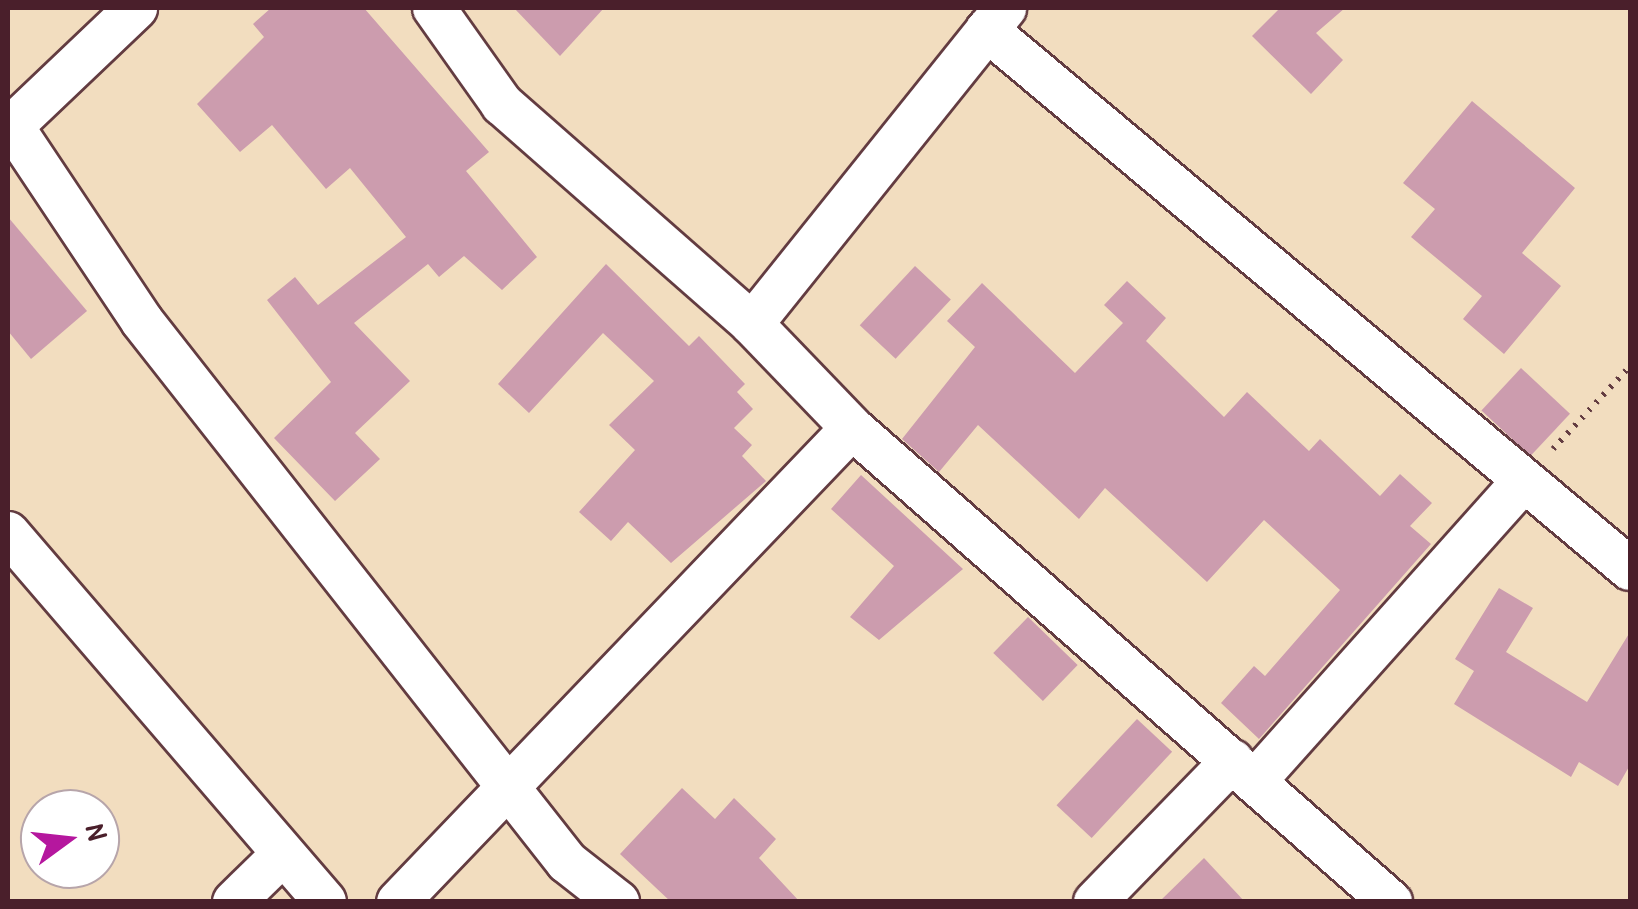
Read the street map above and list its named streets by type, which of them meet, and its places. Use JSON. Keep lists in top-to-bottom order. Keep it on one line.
{"north":"right"}
